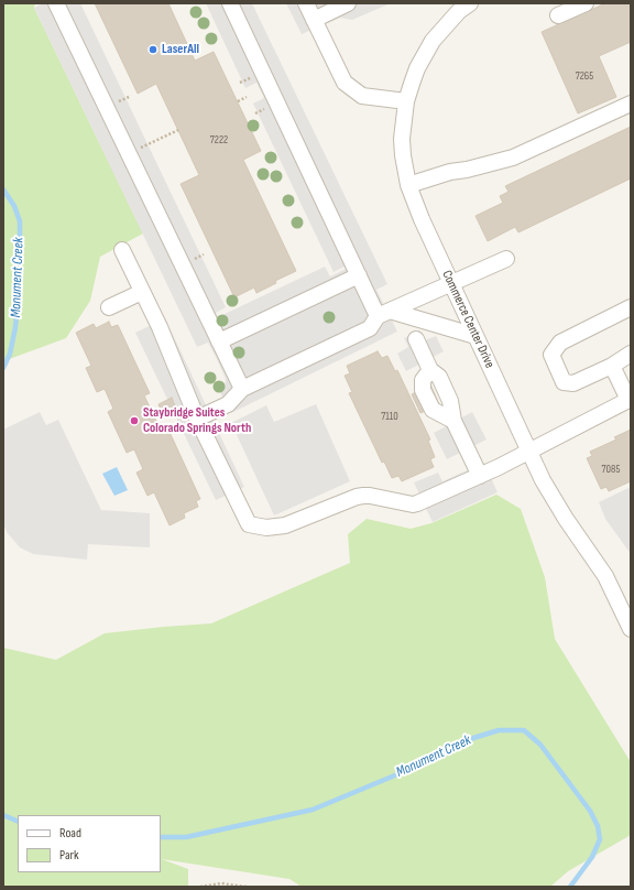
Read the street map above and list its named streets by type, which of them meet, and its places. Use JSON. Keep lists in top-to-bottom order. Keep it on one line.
{"streets":{"street":["Commerce Center Drive"]},"water":["Monument Creek"],"places":["LaserAll","Staybridge Suites Colorado Springs North"],"house_numbers":["7265","7222","7110","7085"],"legend":["Road","Park"]}
